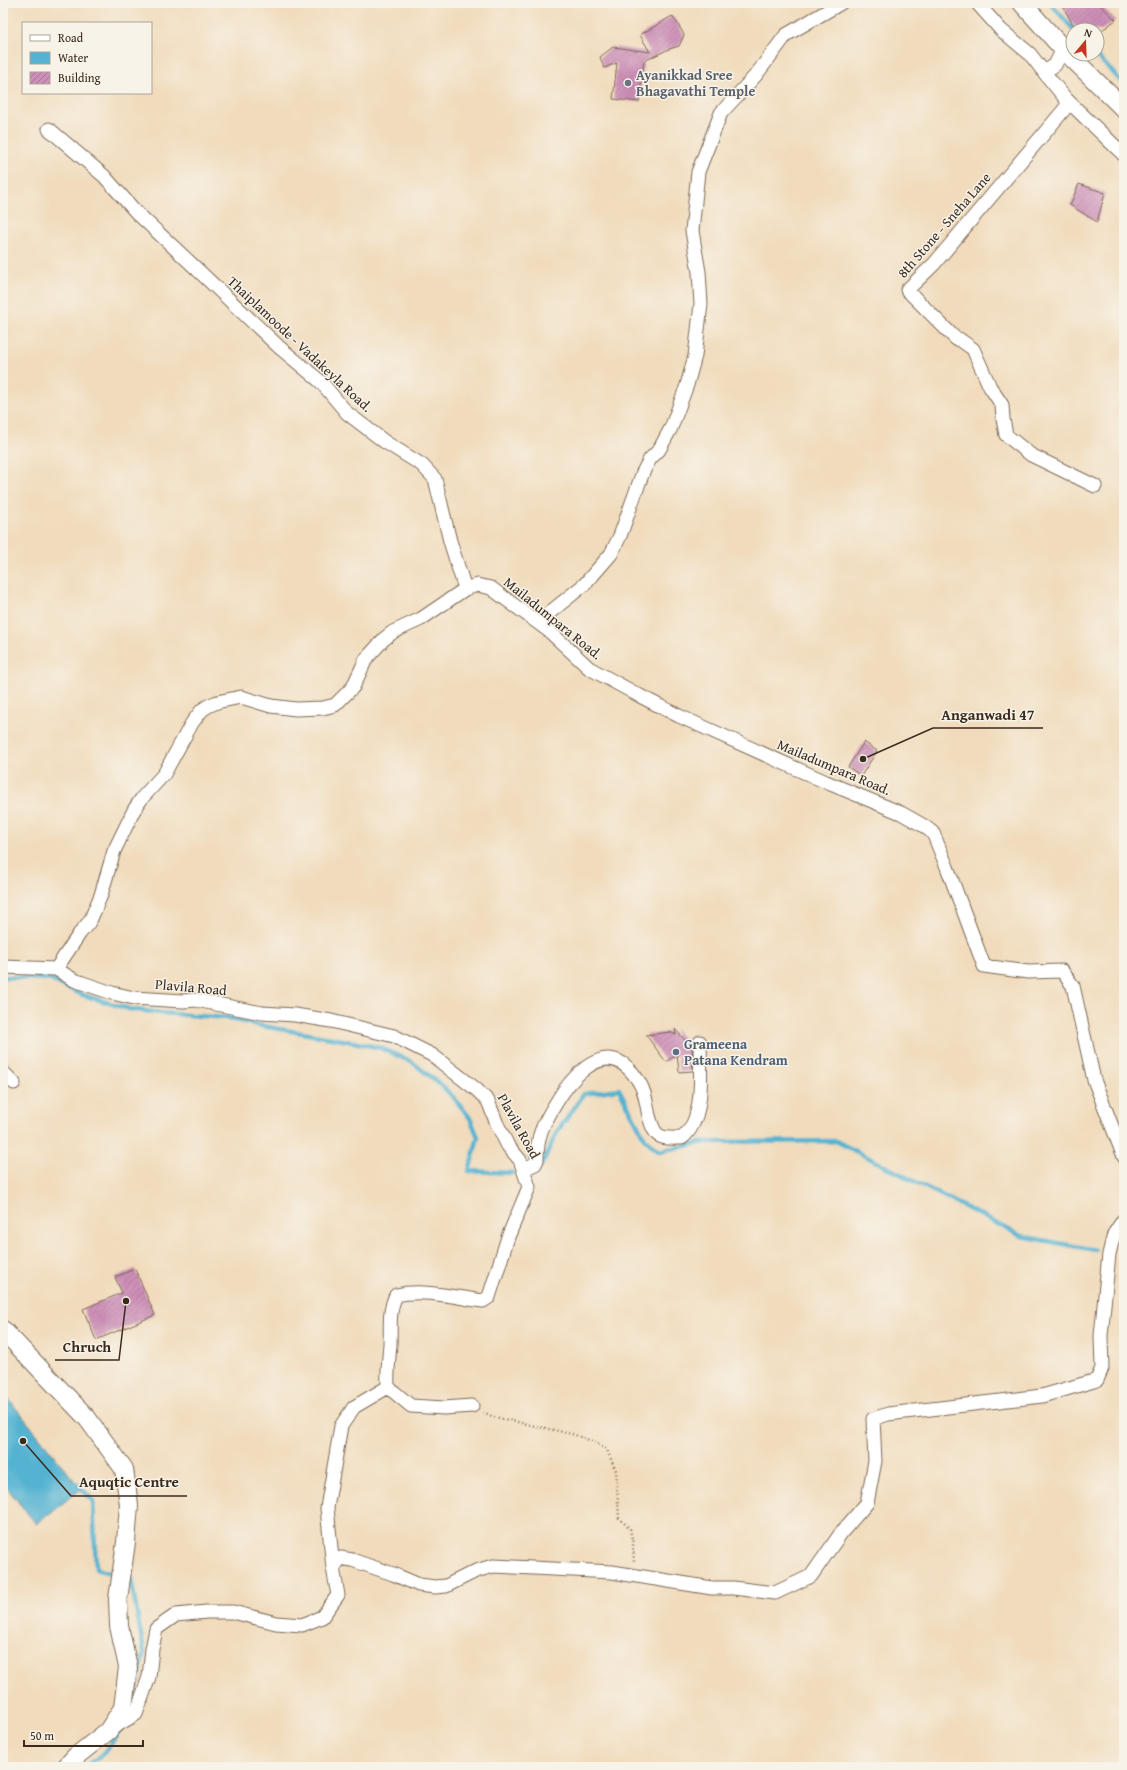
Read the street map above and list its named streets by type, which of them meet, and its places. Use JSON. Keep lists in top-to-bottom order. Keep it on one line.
{"streets":{"street":["8th Stone - Sneha Lane","Thaiplamoode - Vadakeyla Road.","Mailadumpara Road.","Plavila Road"]},"crossings":[["Thaiplamoode - Vadakeyla Road.","Mailadumpara Road."],["Mailadumpara Road.","Plavila Road"]],"places":["Ayanikkad Sree Bhagavathi Temple","Anganwadi 47","Grameena Patana Kendram","Chruch","Aquqtic Centre"],"legend":["Road","Water","Building"],"scale_bar":"50 m","north":"top"}
